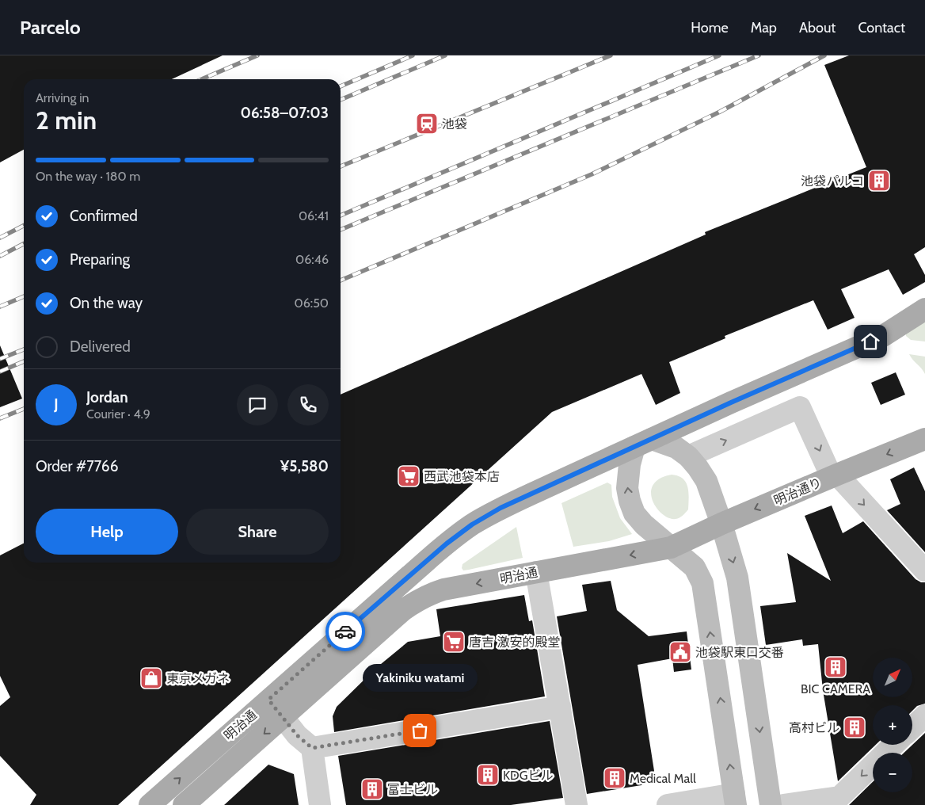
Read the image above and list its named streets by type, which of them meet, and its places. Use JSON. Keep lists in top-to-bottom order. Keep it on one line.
{"streets":{"main road":["明治通り","明治通"]},"crossings":[["明治通り","明治通"]],"one_way":["明治通り"],"places":{"station":["池袋"],"building":["池袋パルコ","BIC CAMERA","高村ビル","KDGビル","Medical Mall","富士ビル"],"supermarket":["西武池袋本店","唐吉 激安的殿堂"],"public building":["池袋駅東口交番"],"shop":["東京メガネ"],"other":["Yakiniku watami"]},"north":"top right","page":{"header":"Parcelo","nav":["Home","Map","About","Contact"],"heading":["2 min","Arriving in","06:58–07:03"],"panel":["Jordan","Courier · 4.9","Order #7766","¥5,580"],"bar":"On the way · 180 m","list":[["Confirmed","06:41"],["Preparing","06:46"],["On the way","06:50"],"Delivered"],"round":"J","buttons":["Help","Share"],"map_buttons":["+","−"],"bubble":"Yakiniku watami"}}
